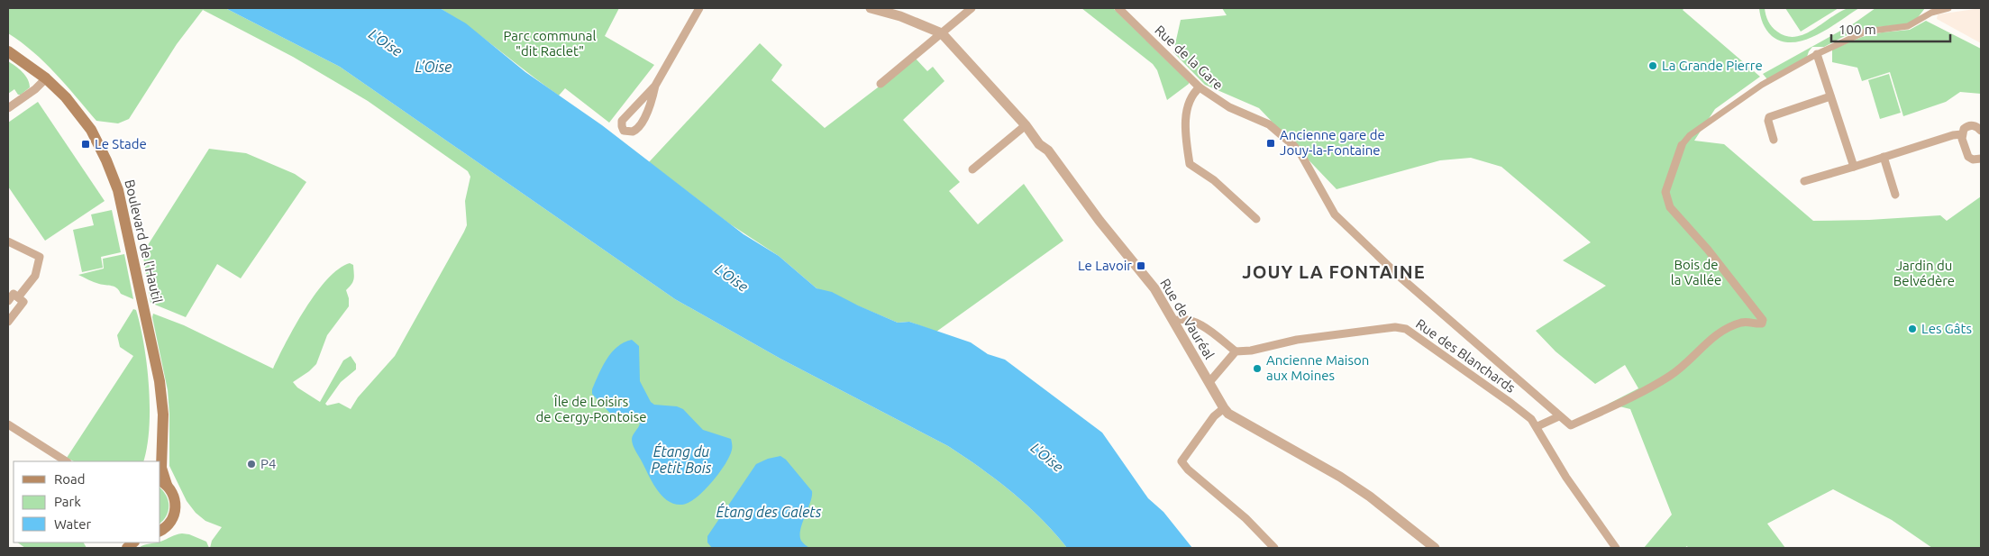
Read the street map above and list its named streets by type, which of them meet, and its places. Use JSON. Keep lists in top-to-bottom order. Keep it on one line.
{"streets":{"main road":["Boulevard de l'Hautil"],"street":["Rue de la Gare","Rue de Vauréal","Rue des Blanchards"]},"districts":["JOUY LA FONTAINE"],"water":["L'Oise","L’Oise","Étang du Petit Bois","Étang des Galets"],"parks":["Parc communal \"dit Raclet\"","Bois de la Vallée","Jardin du Belvédère","Île de Loisirs de Cergy-Pontoise"],"places":{"other":["La Grande Pierre","Les Gâts","Ancienne Maison aux Moines","P4"],"transit":["Ancienne gare de Jouy-la-Fontaine","Le Stade","Le Lavoir"]},"legend":["Road","Park","Water"],"scale_bar":"100 m"}
